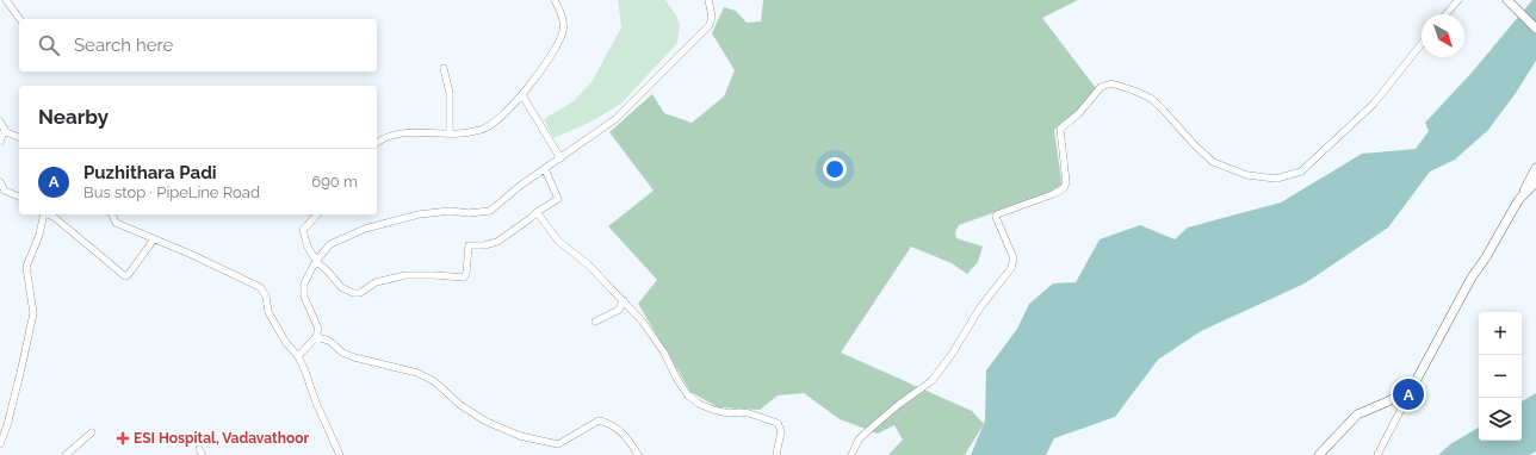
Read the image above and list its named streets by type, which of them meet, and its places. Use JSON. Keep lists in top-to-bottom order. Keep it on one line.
{"places":{"health":["ESI Hospital, Vadavathoor"]},"north":"bottom right","page":{"search":"Search here","heading":"Nearby","list":[{"mark":"A","name":"Puzhithara Padi","note":"Bus stop · PipeLine Road","value":"690 m"}],"map_buttons":["+","−"],"pins":"A"}}
